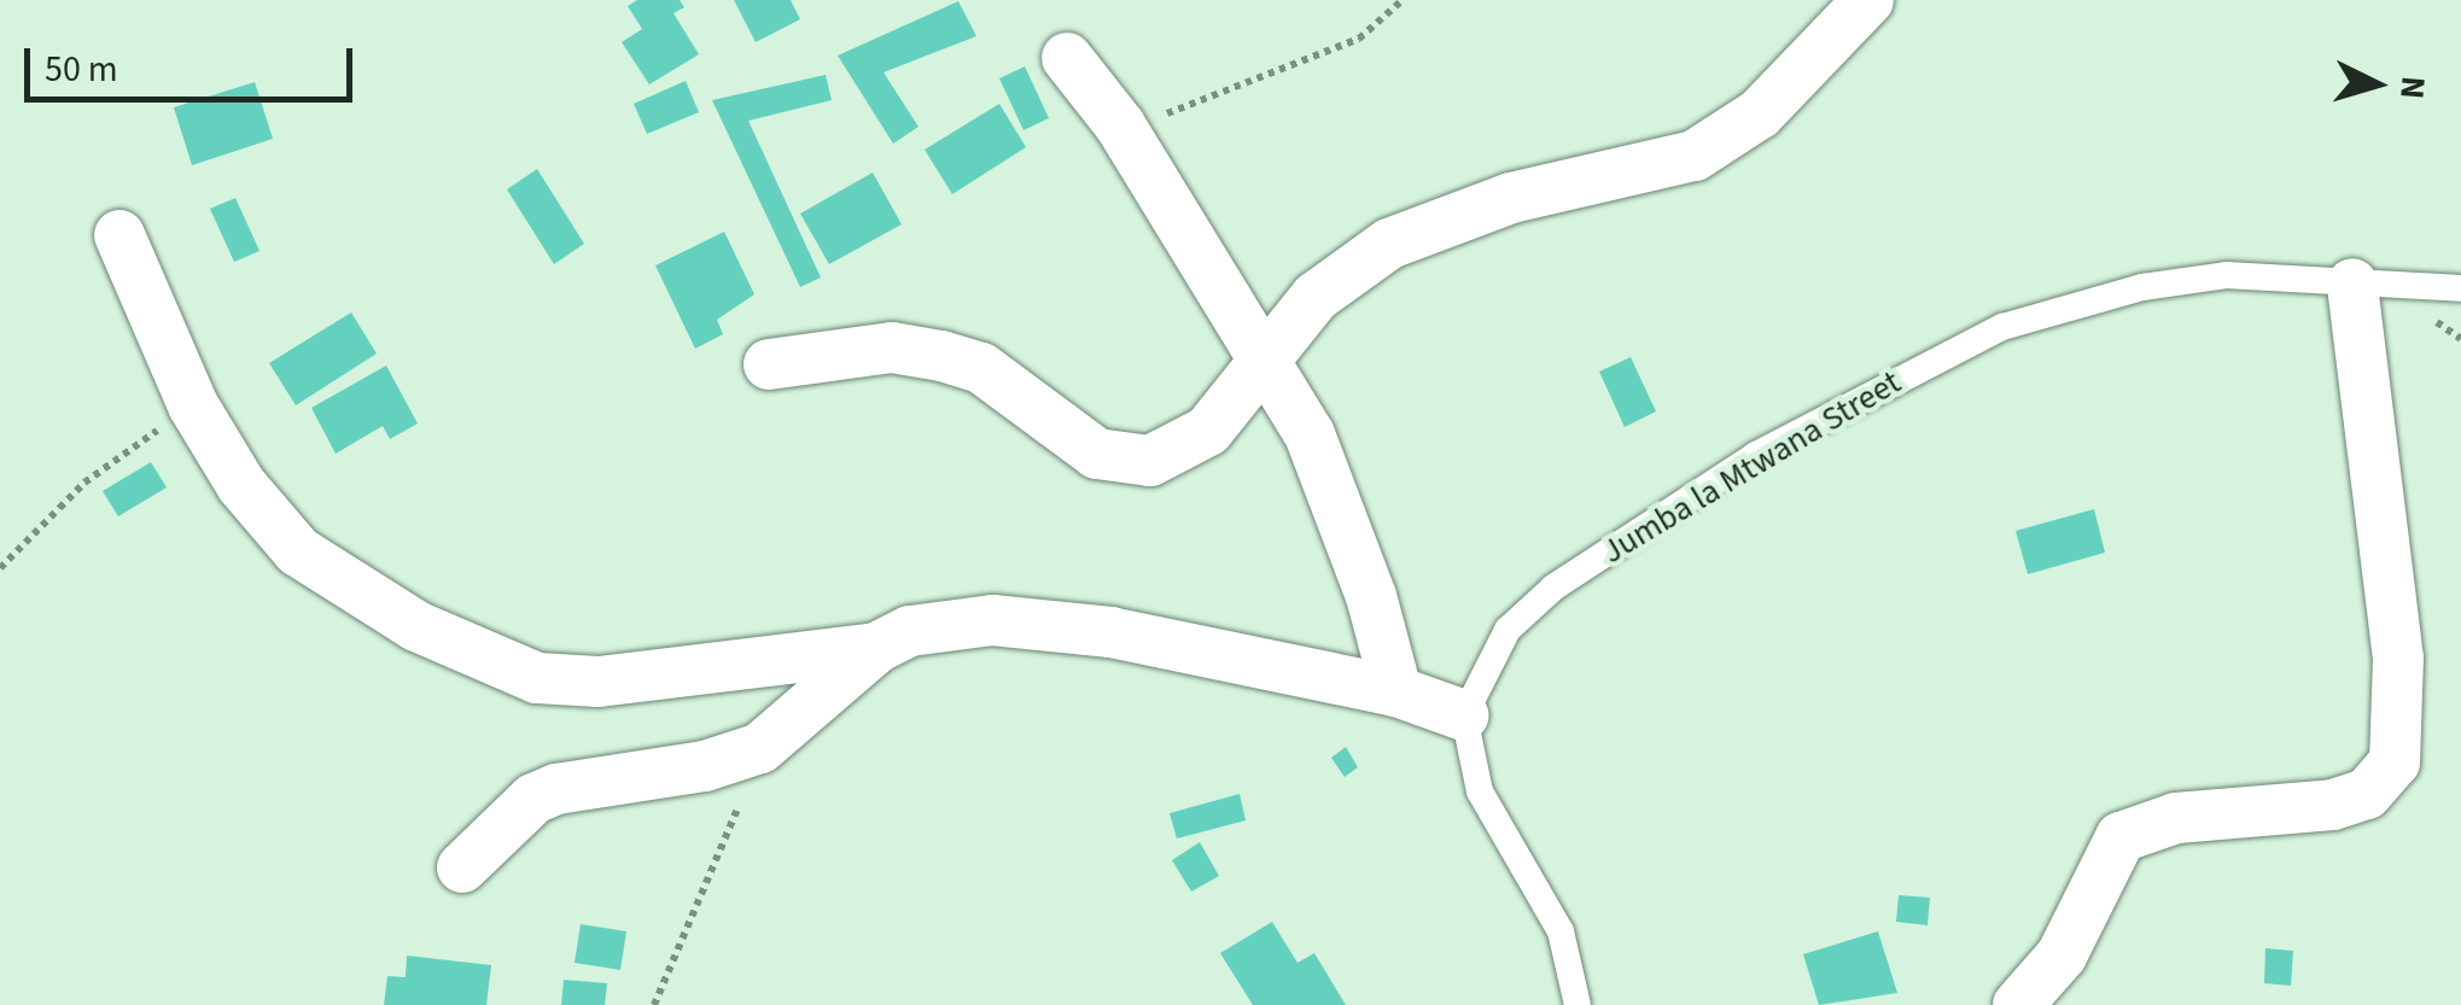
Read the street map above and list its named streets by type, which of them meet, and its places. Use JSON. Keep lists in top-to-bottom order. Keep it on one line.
{"streets":{"lane":["Jumba la Mtwana Street"]},"scale_bar":"50 m","north":"right"}
